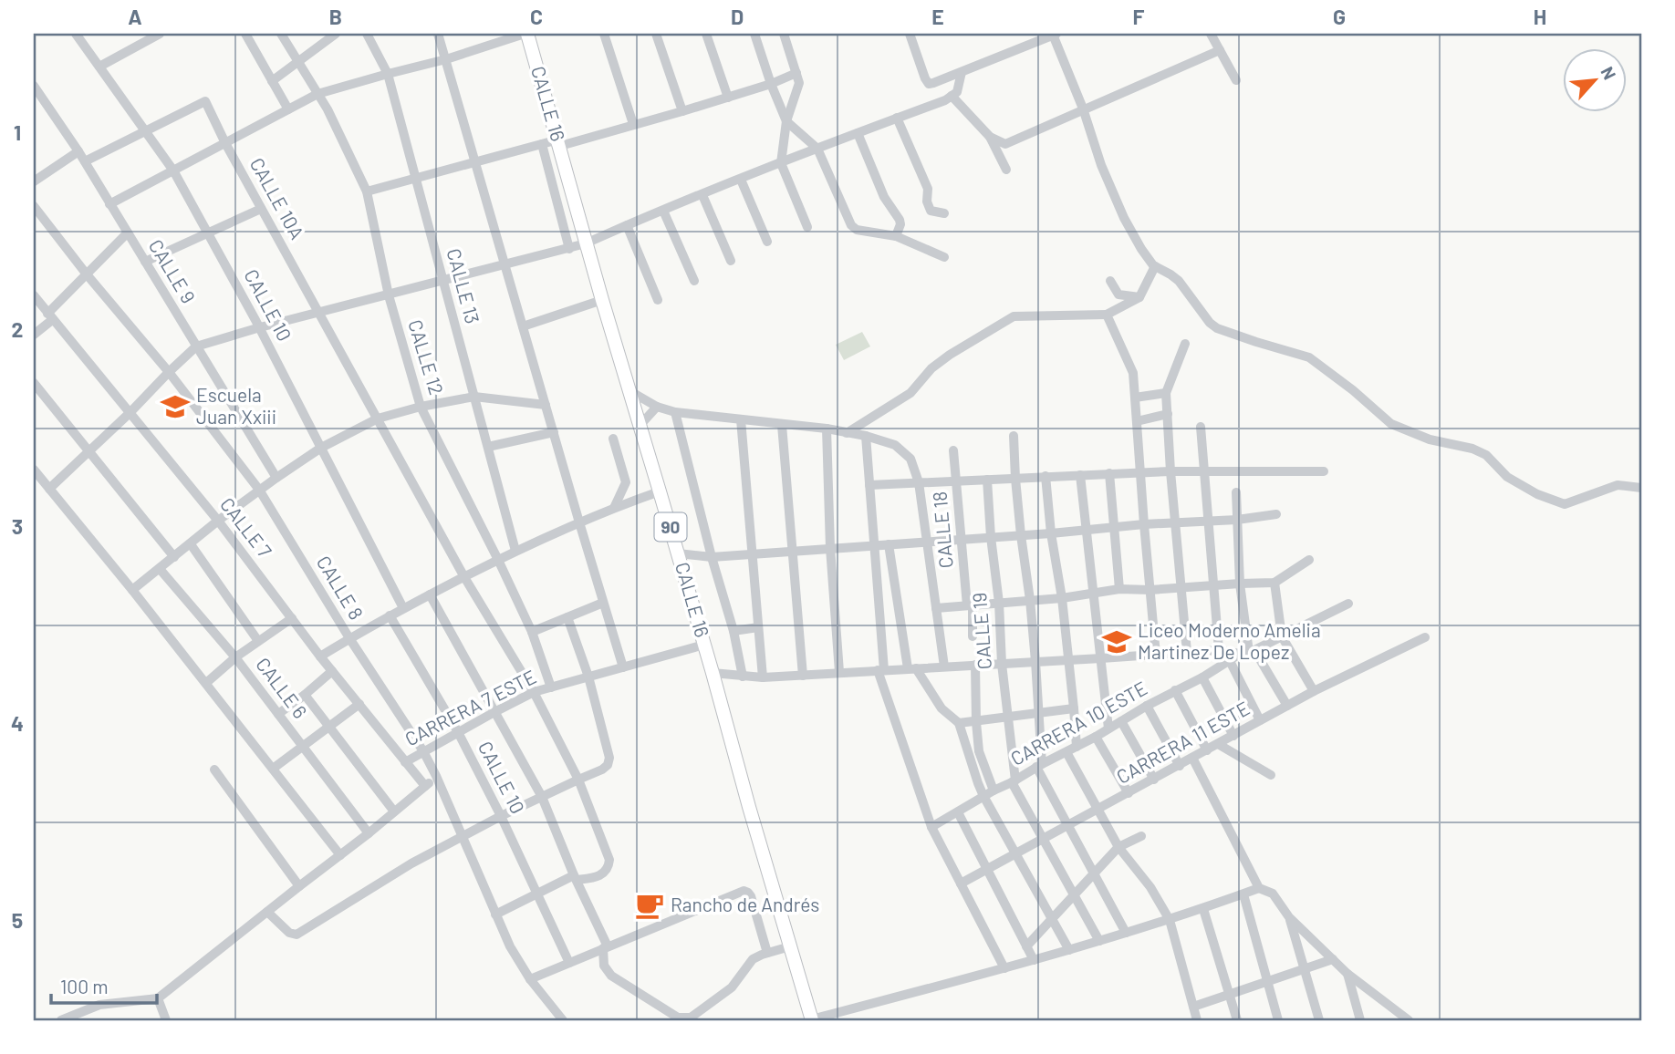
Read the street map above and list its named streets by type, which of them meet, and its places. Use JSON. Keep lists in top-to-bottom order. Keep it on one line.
{"streets":{"highway":["CALLE 16","90"],"street":["CALLE 10A","CALLE 9","CALLE 13","CALLE 10","CALLE 12","CALLE 7","CALLE 18","CALLE 8","CALLE 19","CALLE 6","CARRERA 7 ESTE","CARRERA 10 ESTE","CARRERA 11 ESTE"]},"crossings":[["CALLE 16","CARRERA 7 ESTE"],["CALLE 10A","CALLE 10"],["CALLE 10A","CARRERA 7 ESTE"],["CALLE 10","CARRERA 7 ESTE"],["CALLE 12","CARRERA 7 ESTE"],["CALLE 7","CARRERA 7 ESTE"],["CALLE 8","CARRERA 7 ESTE"],["CALLE 19","CARRERA 10 ESTE"],["CALLE 19","CARRERA 11 ESTE"]],"places":{"school or university":["Escuela Juan Xxiii","Liceo Moderno Amelia Martinez De Lopez"],"cafe":["Rancho de Andrés"]},"scale_bar":"100 m","north":"top right","grid":{"columns":["A","B","C","D","E","F","G","H"],"rows":["1","2","3","4","5"]}}
